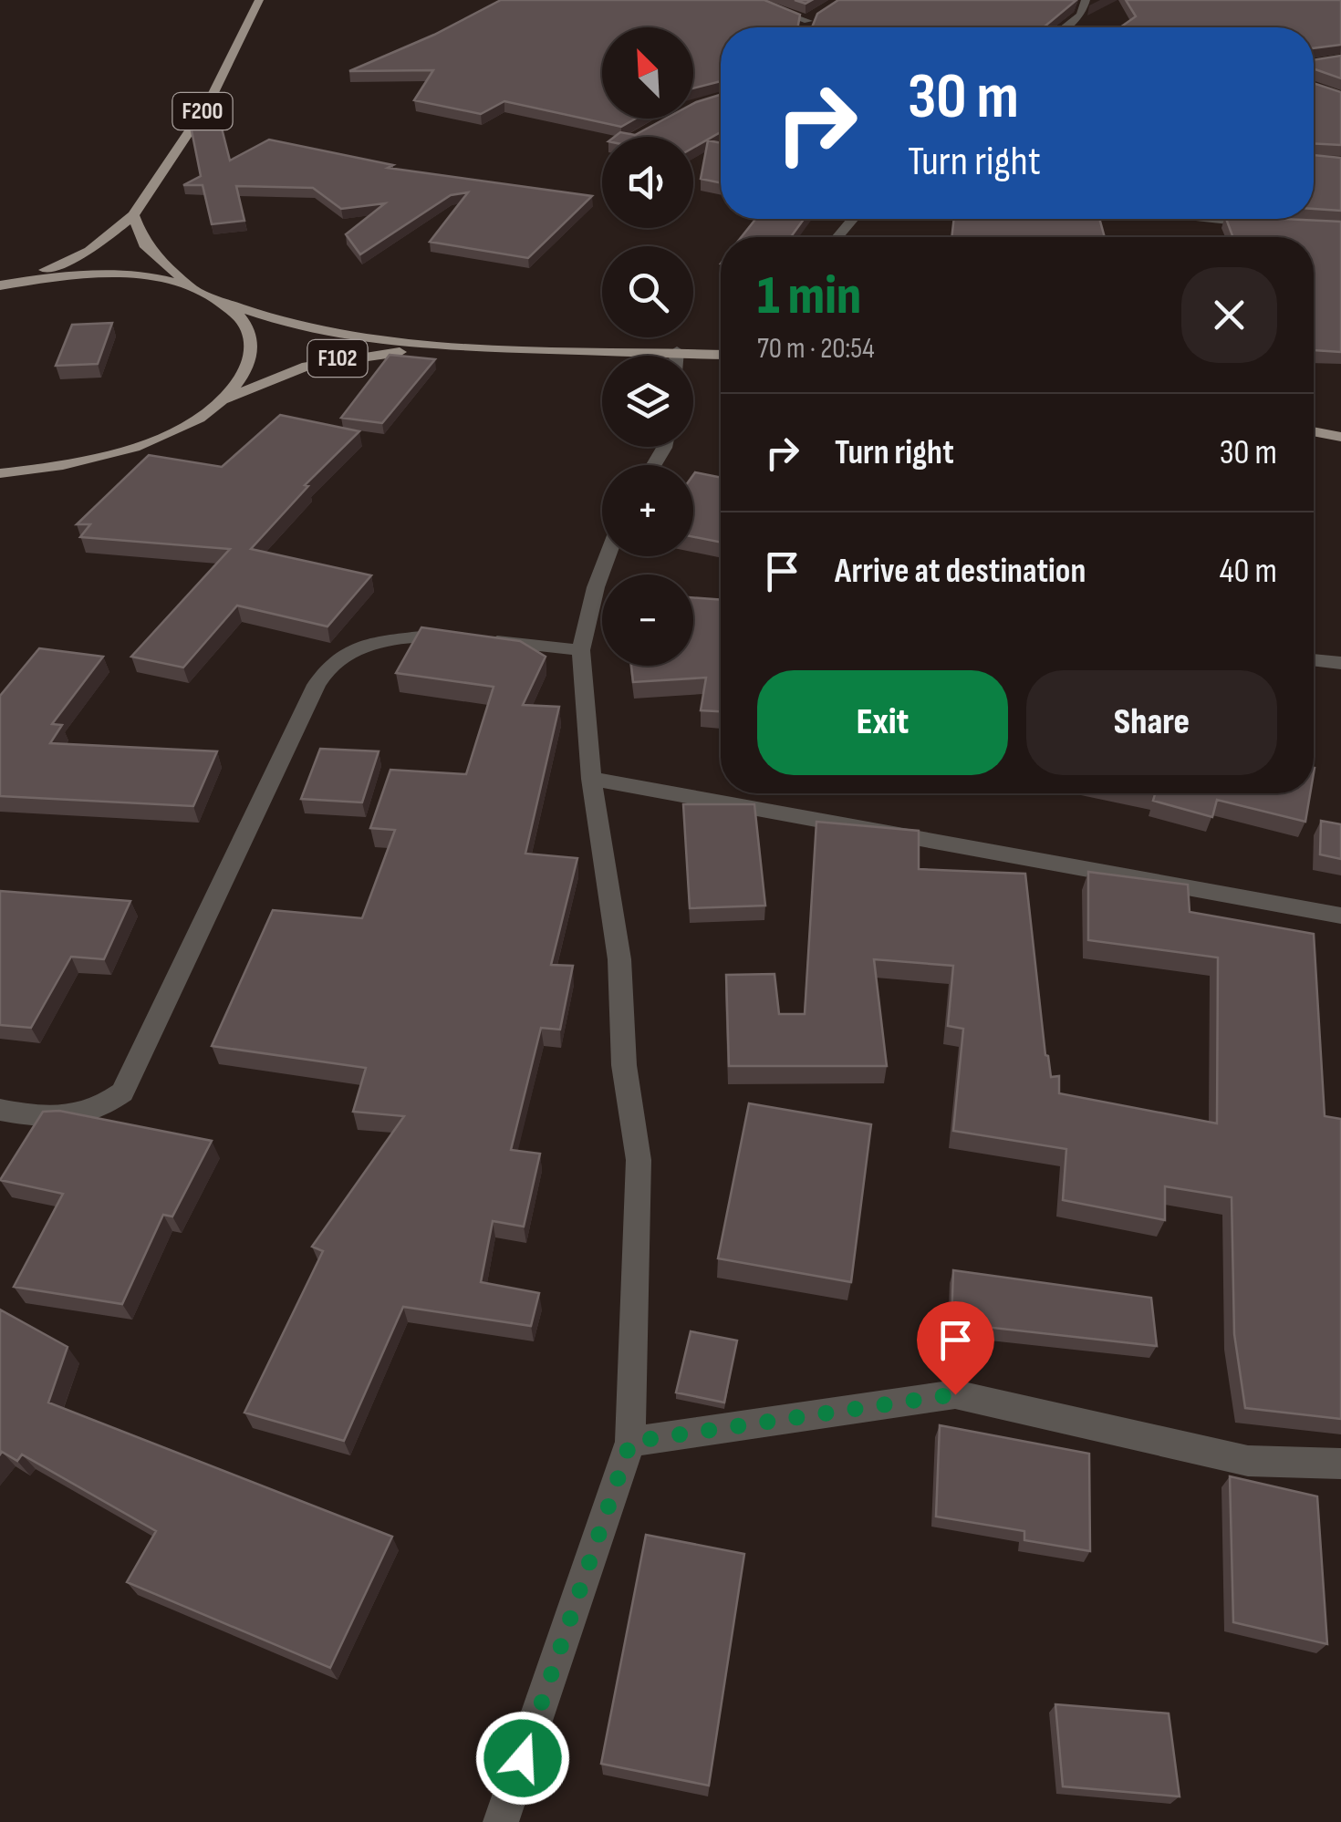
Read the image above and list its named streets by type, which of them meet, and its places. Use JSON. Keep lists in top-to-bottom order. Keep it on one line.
{"streets":{"main road":["F200","F102"]},"north":"top left","page":{"map_buttons":["+","−"],"turn":["30 m","Turn right"],"heading":["1 min","70 m · 20:54"],"list":[{"name":"Turn right","value":"30 m"},{"name":"Arrive at destination","value":"40 m"}],"buttons":["Exit","Share"]}}
